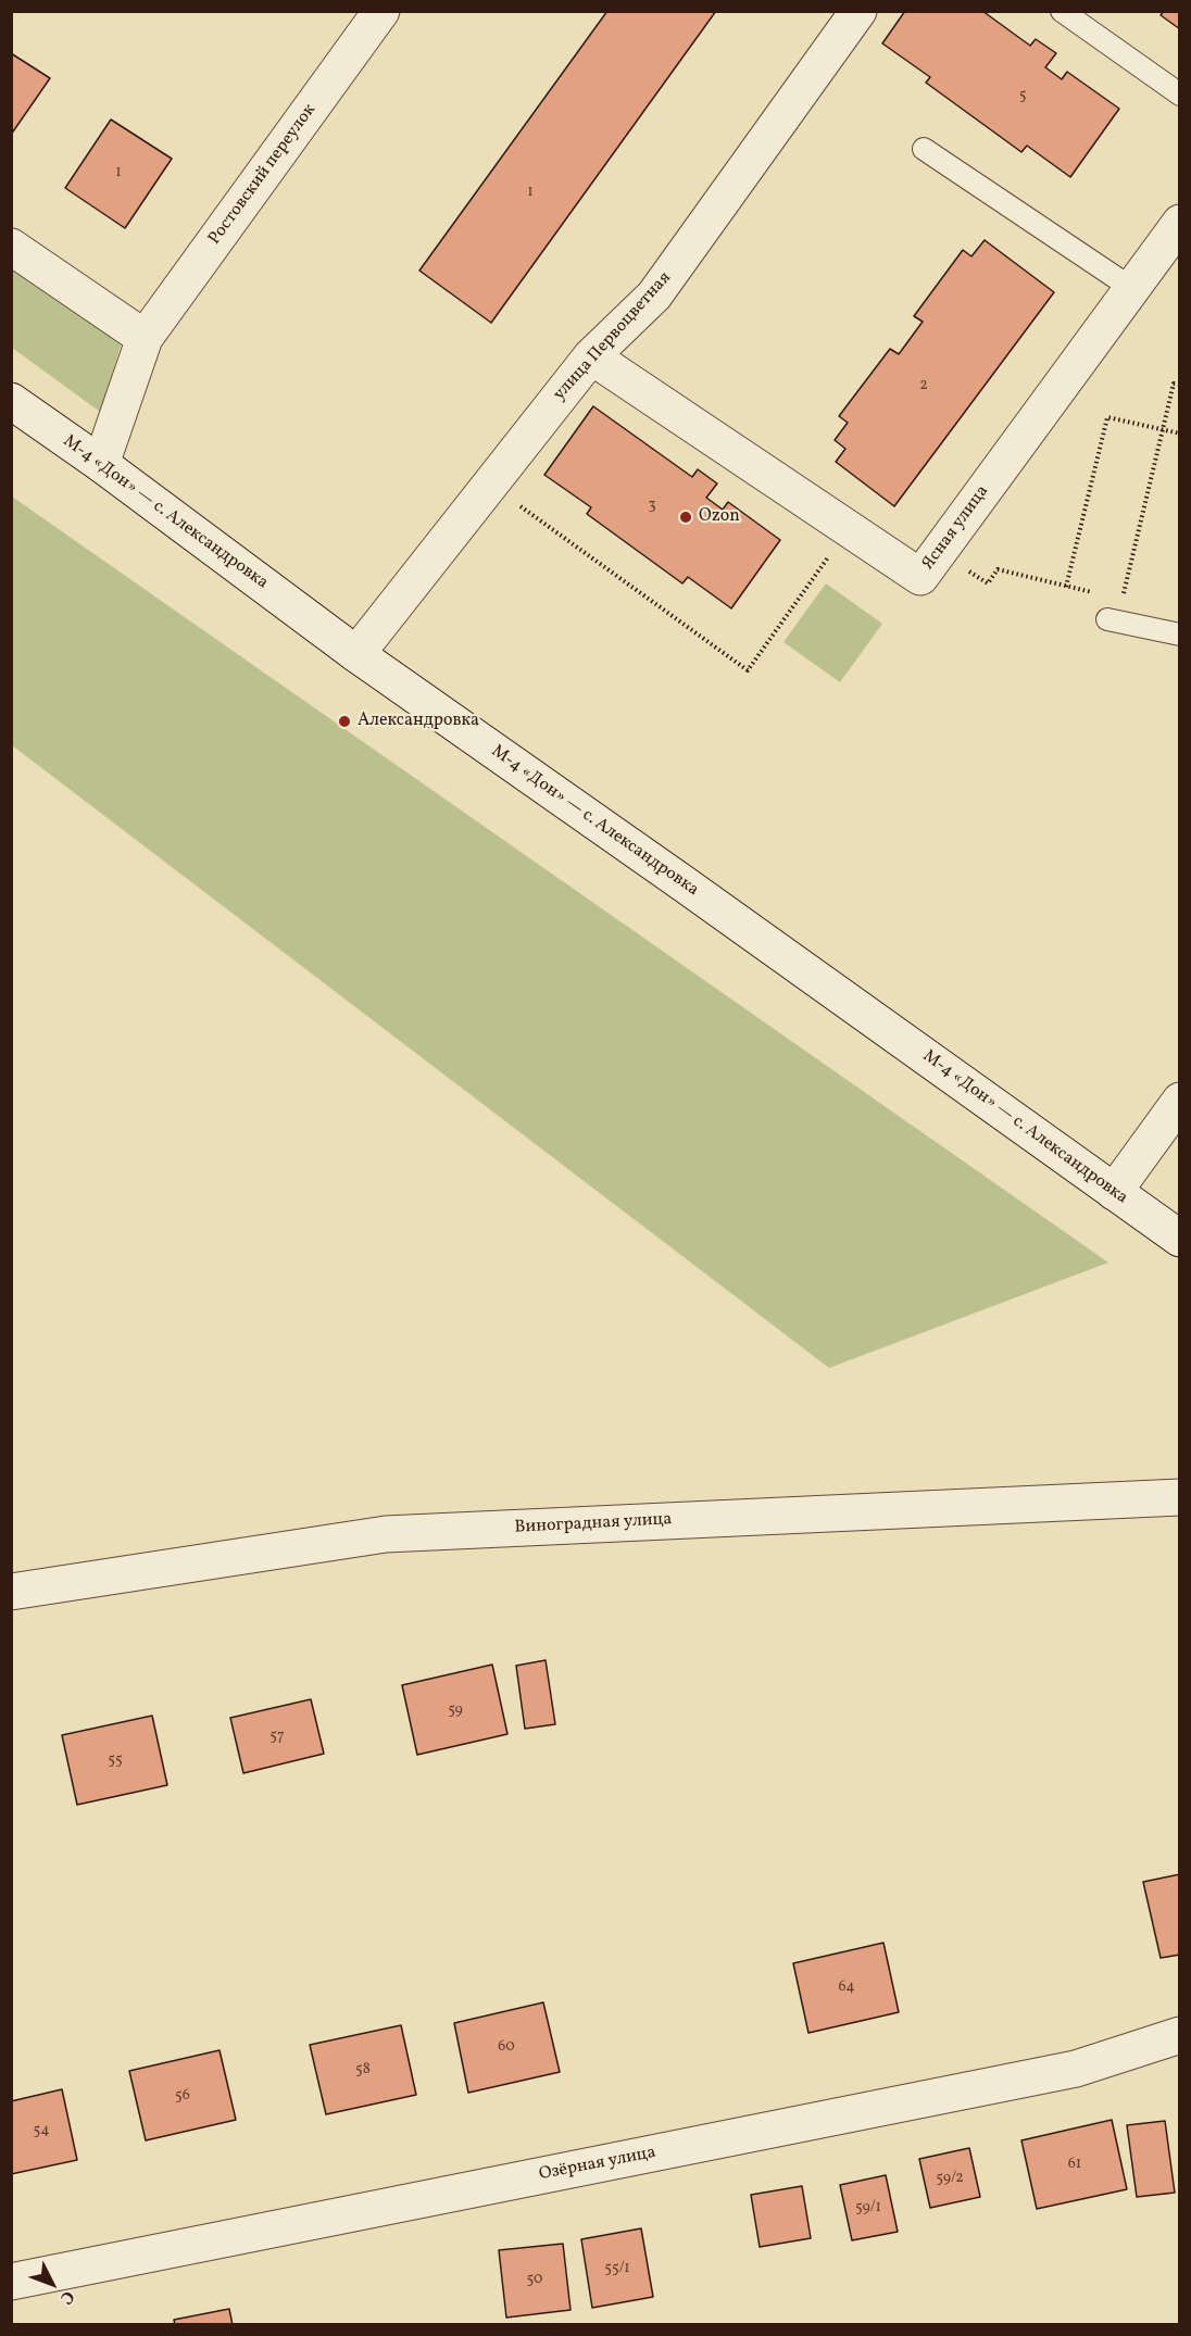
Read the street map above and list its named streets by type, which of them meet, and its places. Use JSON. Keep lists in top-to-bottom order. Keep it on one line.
{"streets":{"street":["Ростовский переулок","улица Первоцветная","М-4 «Дон» — с. Александровка","Ясная улица","Виноградная улица","Озёрная улица"]},"crossings":[["Ростовский переулок","М-4 «Дон» — с. Александровка"],["улица Первоцветная","М-4 «Дон» — с. Александровка"],["улица Первоцветная","Ясная улица"]],"places":["Ozon","Александровка"],"house_numbers":["5","1","1","2","3","59","57","55","64","60","58","56","54","61","59/2","59/1","55/1","50"],"north":"bottom right"}
